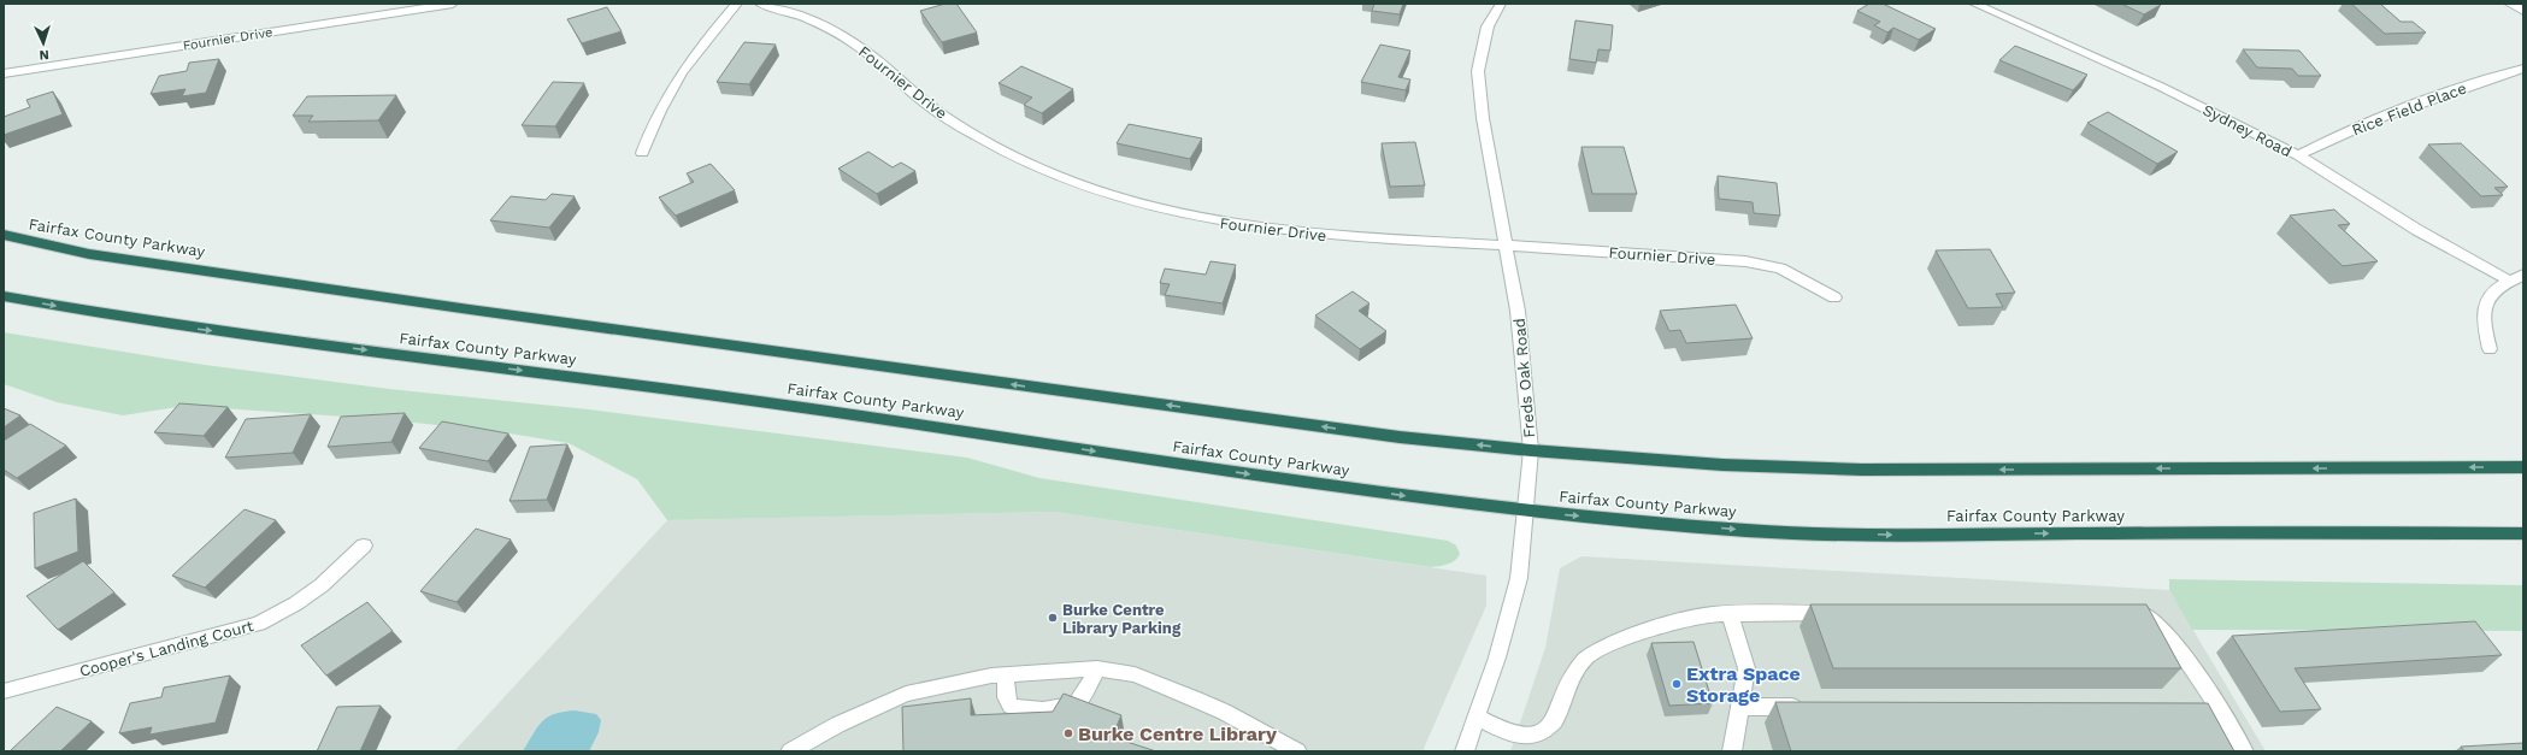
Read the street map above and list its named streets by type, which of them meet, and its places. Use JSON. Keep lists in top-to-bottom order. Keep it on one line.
{"streets":{"highway":["Fairfax County Parkway"],"street":["Fournier Drive","Rice Field Place","Sydney Road","Freds Oak Road","Cooper's Landing Court"]},"crossings":[["Fournier Drive","Freds Oak Road"],["Rice Field Place","Sydney Road"],["Fairfax County Parkway","Freds Oak Road"]],"places":["Burke Centre Library Parking","Extra Space Storage","Burke Centre Library"],"north":"bottom"}
